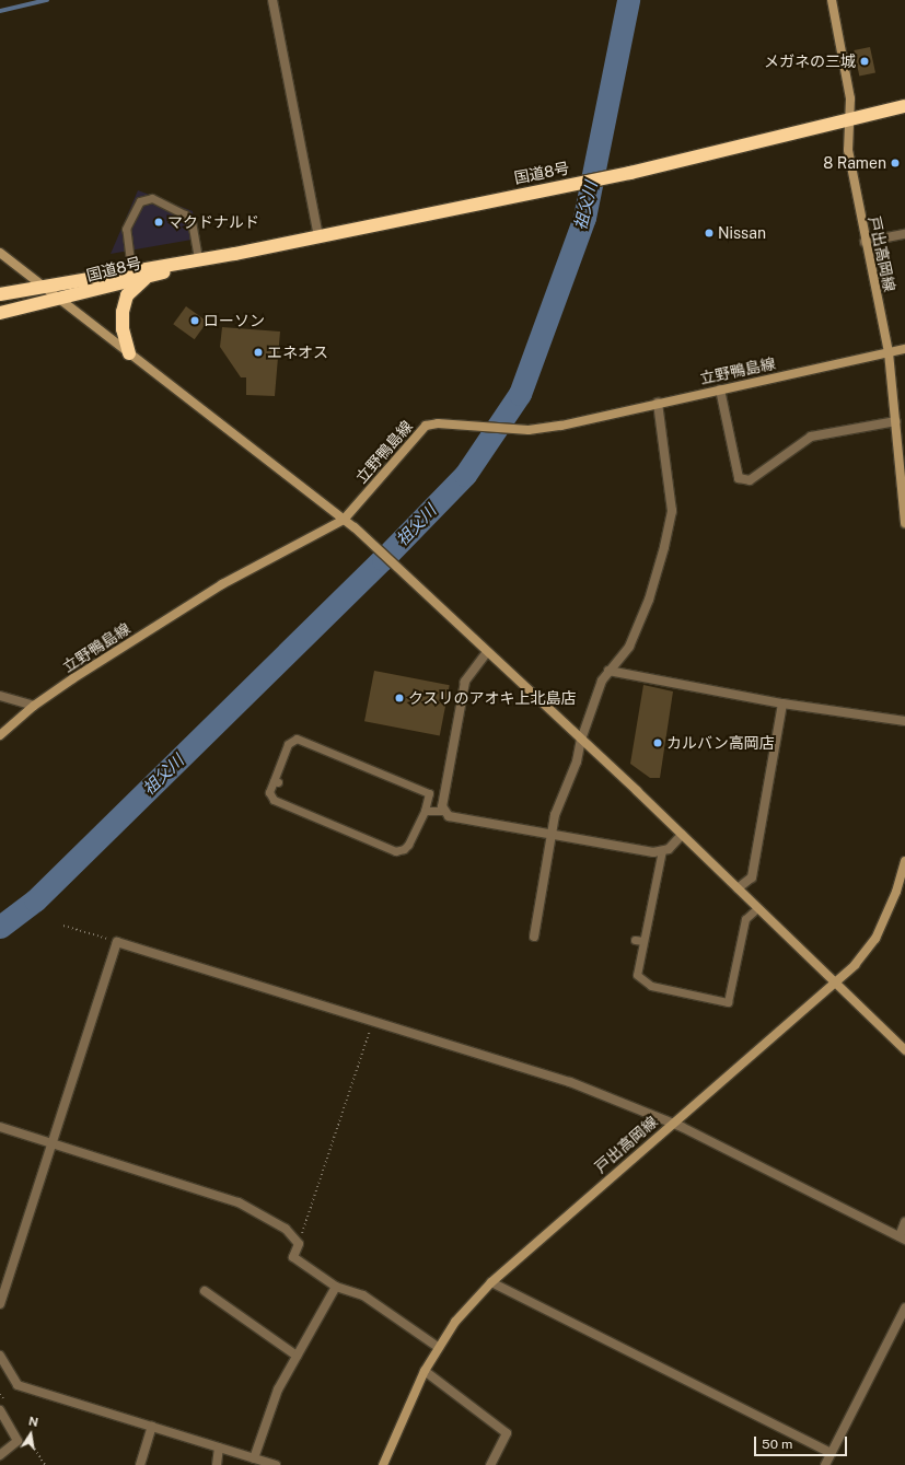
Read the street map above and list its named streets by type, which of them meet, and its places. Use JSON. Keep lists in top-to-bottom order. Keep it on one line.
{"streets":{"highway":["国道8号"],"main road":["戸出高岡線","立野鴨島線"]},"crossings":[["国道8号","戸出高岡線"],["戸出高岡線","立野鴨島線"]],"water":["祖父川"],"places":["メガネの三城","8 Ramen","マクドナルド","Nissan","ローソン","エネオス","クスリのアオキ上北島店","カルバン高岡店"],"scale_bar":"50 m","north":"top"}
